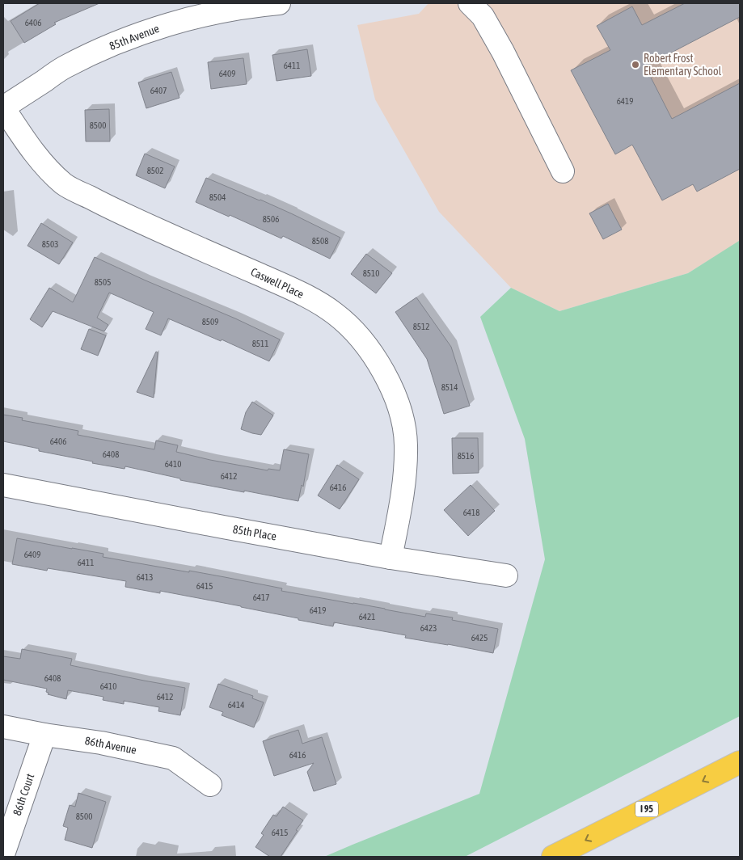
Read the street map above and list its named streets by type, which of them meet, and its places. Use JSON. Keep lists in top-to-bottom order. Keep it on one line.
{"streets":{"highway":["I 95"],"street":["85th Avenue","Caswell Place","85th Place","86th Avenue","86th Court"]},"crossings":[["85th Avenue","Caswell Place"],["Caswell Place","85th Place"],["86th Avenue","86th Court"]],"places":["Robert Frost Elementary School"],"house_numbers":["6406","6411","6409","6407","6419","8500","8502","8504","8506","8508","8503","8510","8505","8509","8512","8511","8514","6406","6408","8516","6410","6412","6416","6418","6409","6411","6413","6415","6417","6419","6421","6423","6425","6408","6410","6412","6414","6416","8500","6415"]}
